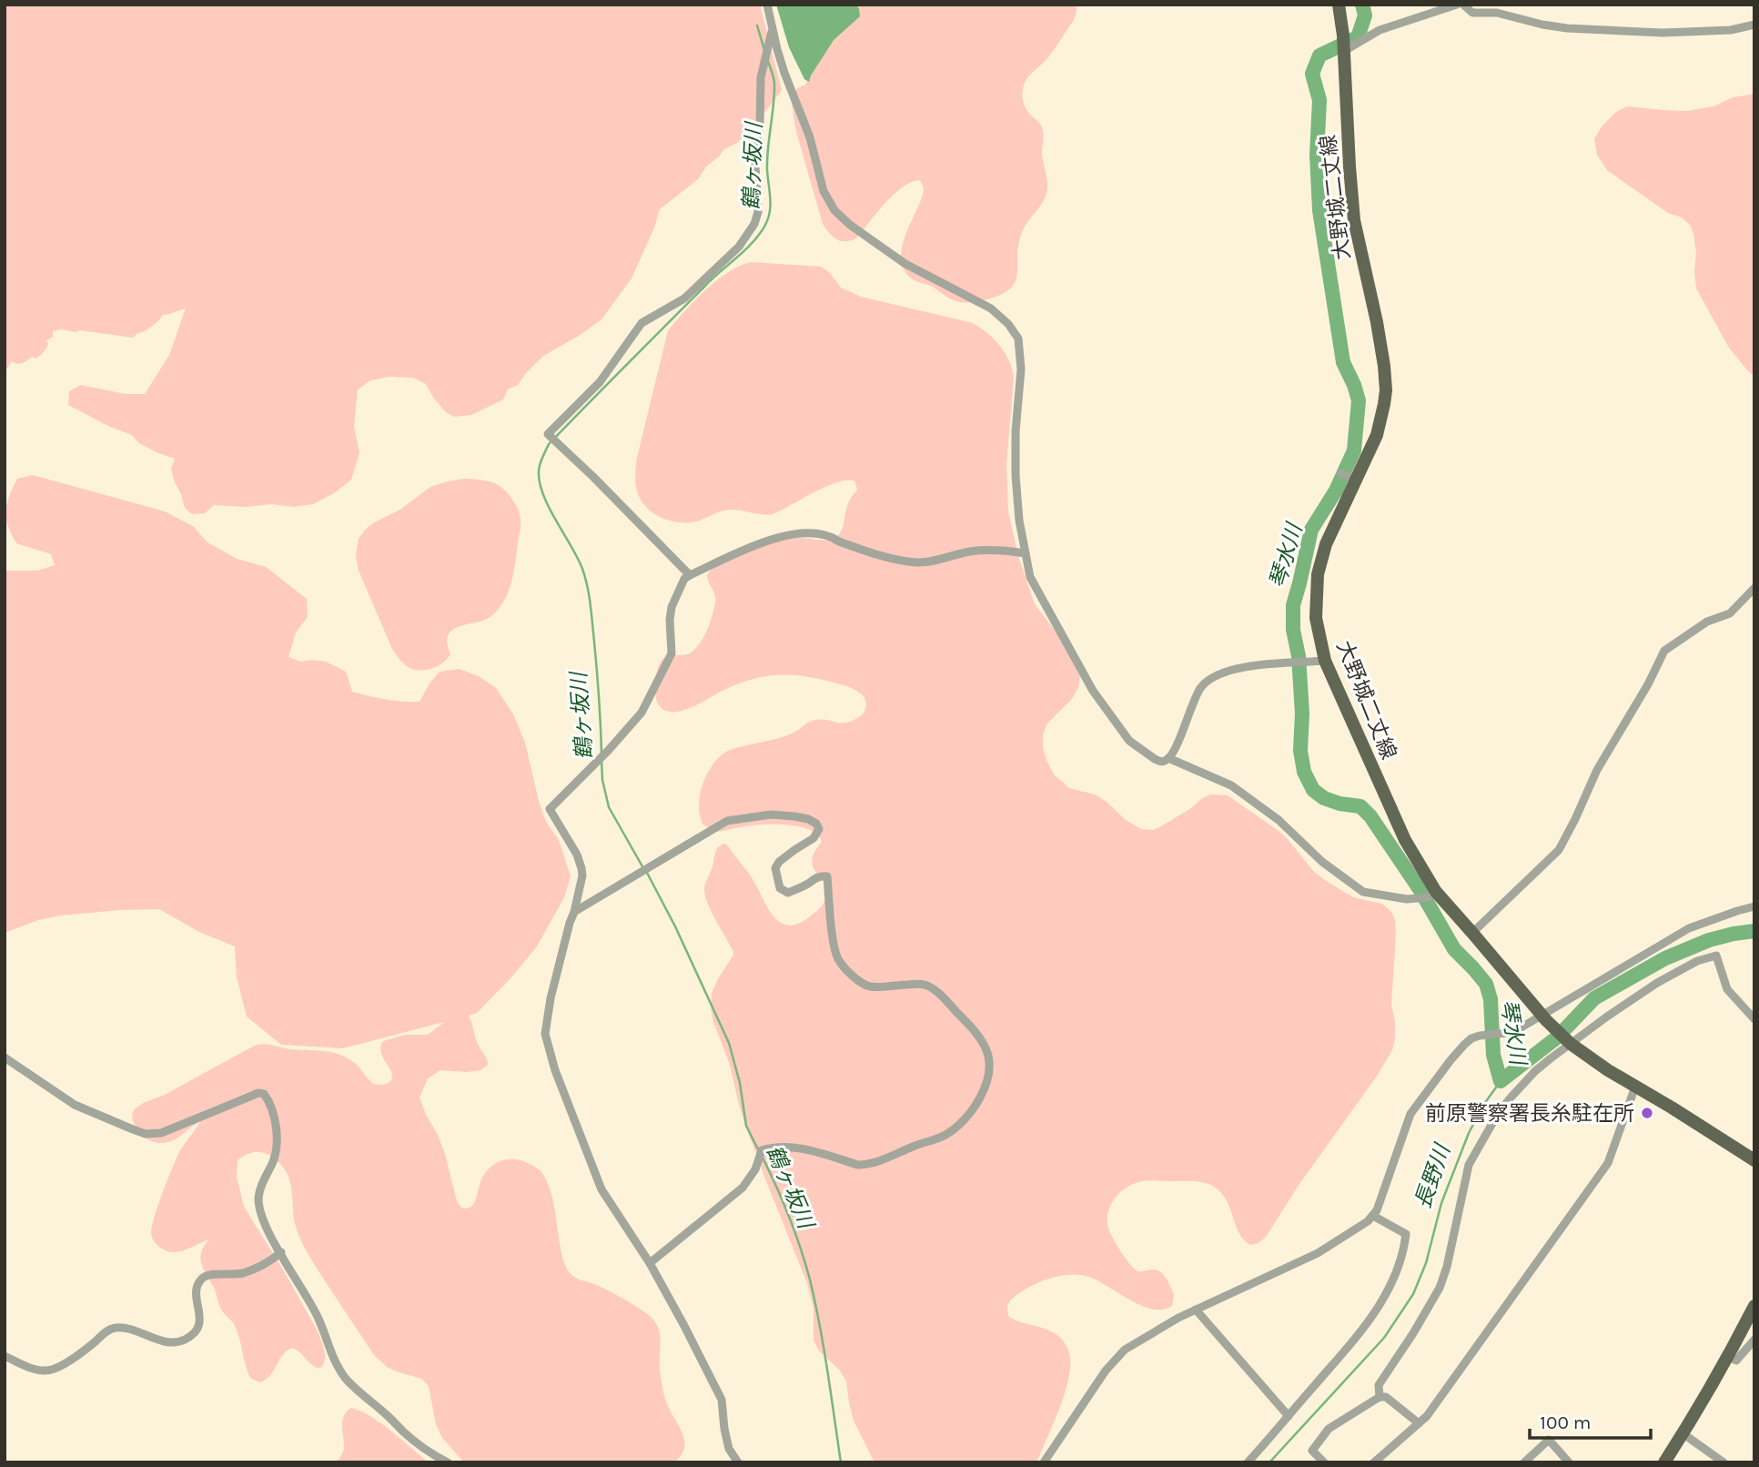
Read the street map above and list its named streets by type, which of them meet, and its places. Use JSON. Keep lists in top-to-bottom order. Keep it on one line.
{"streets":{"main road":["大野城二丈線"]},"water":["鶴ヶ坂川","琴水川","長野川"],"places":["前原警察署長糸駐在所"],"scale_bar":"100 m"}
